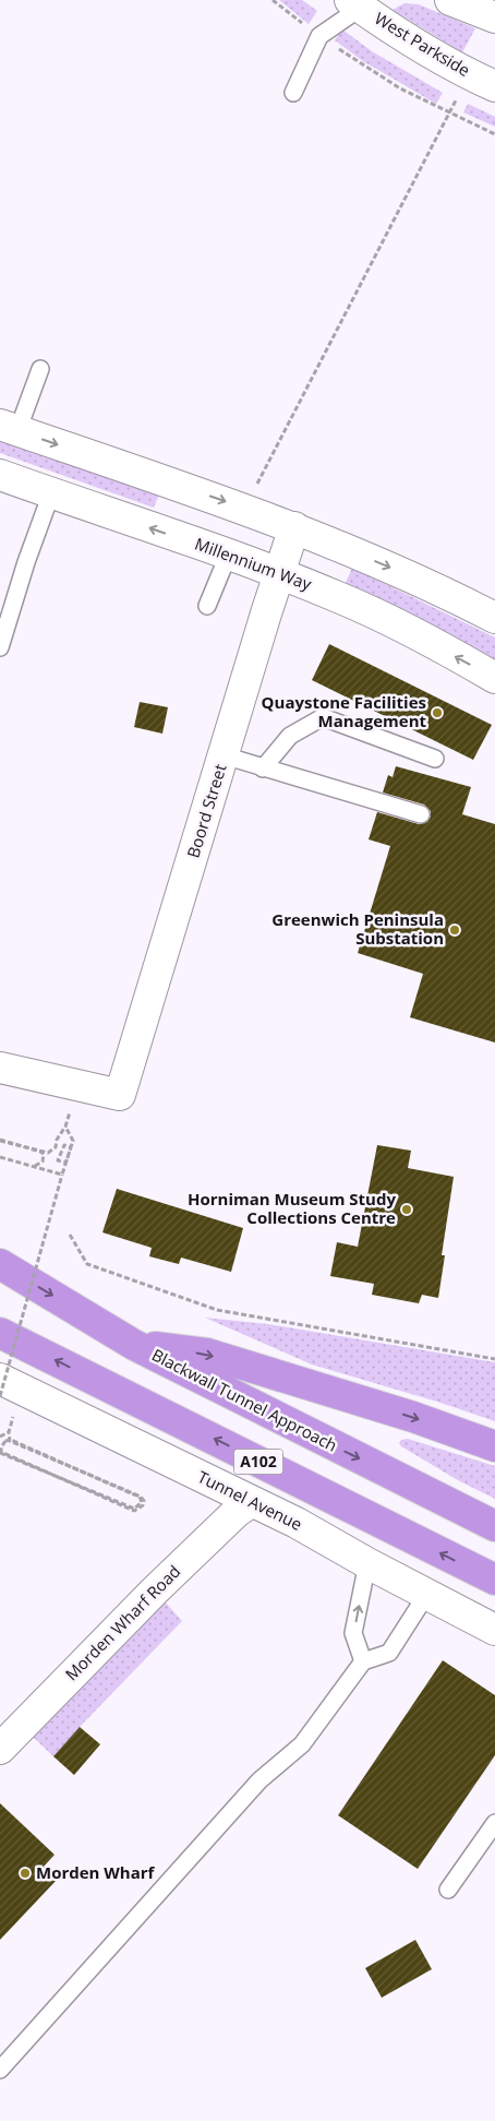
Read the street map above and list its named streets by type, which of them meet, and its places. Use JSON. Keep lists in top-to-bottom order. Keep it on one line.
{"streets":{"highway":["Blackwall Tunnel Approach","A102"],"street":["West Parkside","Millennium Way","Boord Street","Tunnel Avenue","Morden Wharf Road"]},"crossings":[["Millennium Way","Boord Street"],["Tunnel Avenue","Morden Wharf Road"]],"places":["Quaystone Facilities Management","Greenwich Peninsula Substation","Horniman Museum Study Collections Centre","Morden Wharf"]}
